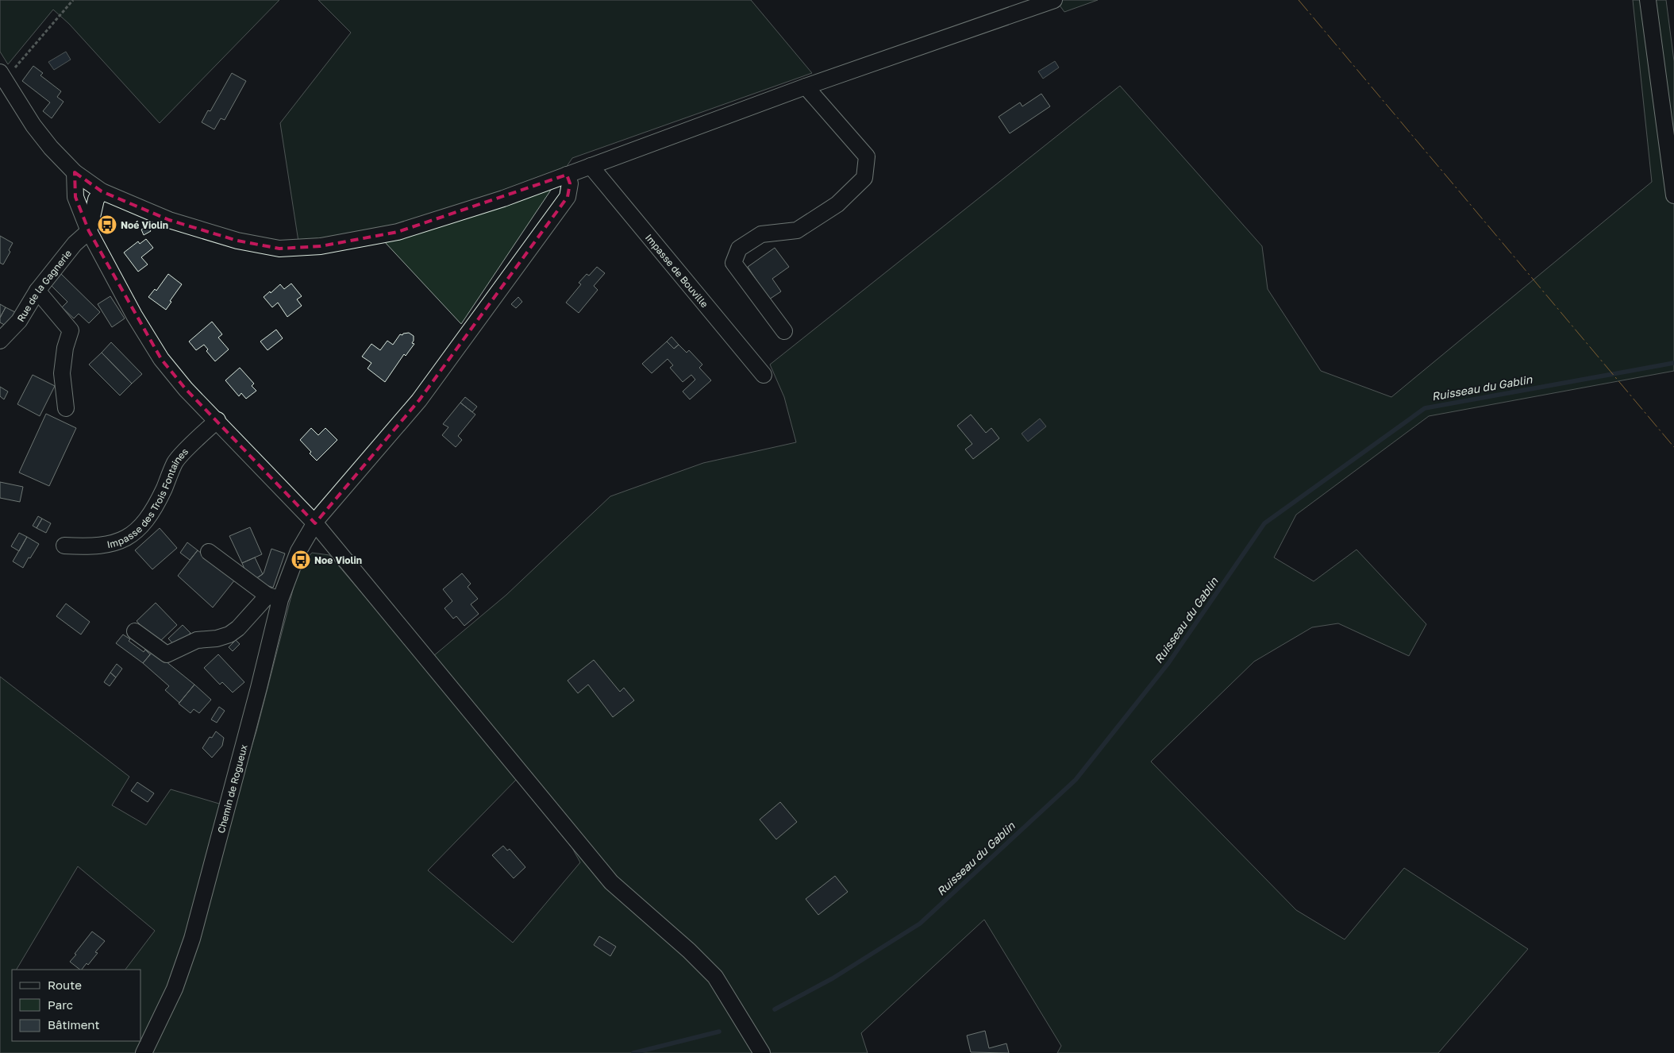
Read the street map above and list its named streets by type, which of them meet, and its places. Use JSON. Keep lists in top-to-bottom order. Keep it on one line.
{"streets":{"street":["Impasse de Bouville","Rue de la Gagnerie","Impasse des Trois Fontaines","Chemin de Rogueux"]},"water":["Ruisseau du Gablin"],"places":{"bus stop":["Noé Violin","Noe Violin"]},"legend":["Route","Parc","Bâtiment"]}
